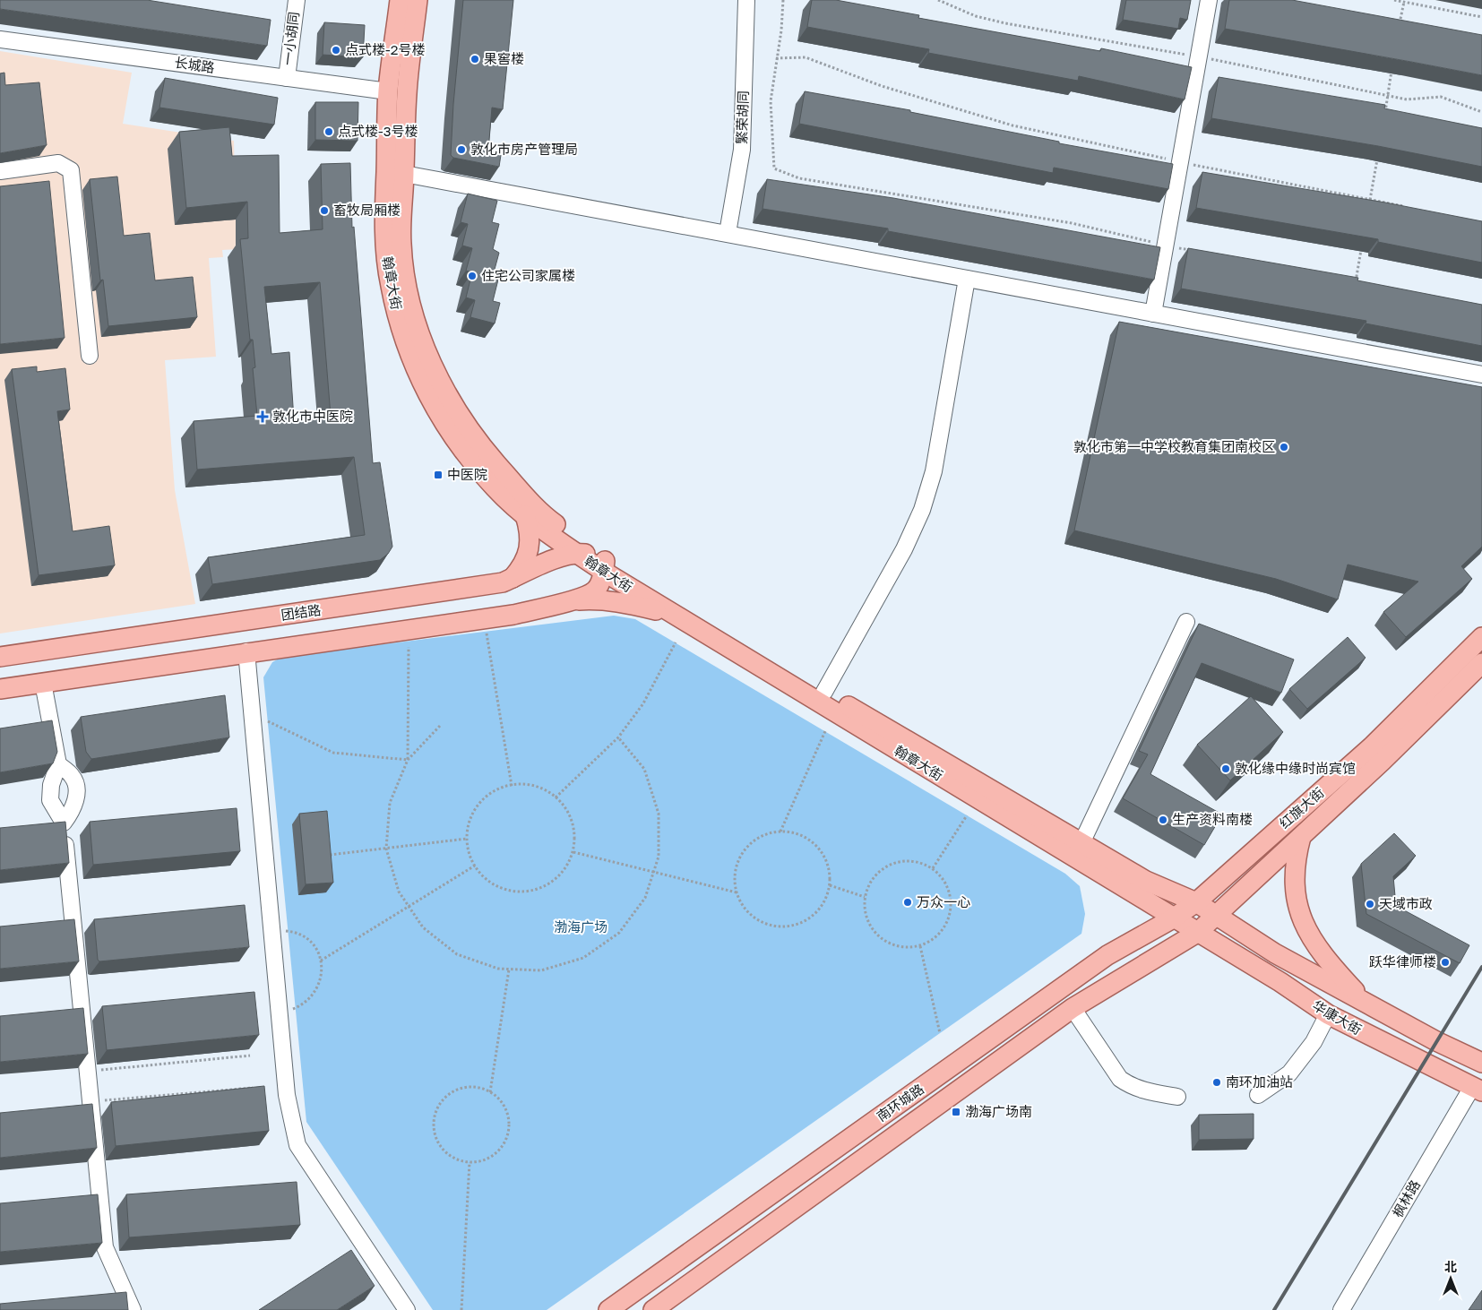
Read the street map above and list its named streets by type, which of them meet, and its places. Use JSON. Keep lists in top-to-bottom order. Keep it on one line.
{"streets":{"main road":["翰章大街","团结路","红旗大街","华康大街","南环城路"],"street":["一小胡同","长城路","繁荣胡同","枫林路"]},"crossings":[["一小胡同","长城路"],["长城路","翰章大街"],["翰章大街","团结路"],["翰章大街","红旗大街"],["翰章大街","华康大街"],["翰章大街","南环城路"],["红旗大街","华康大街"],["红旗大街","南环城路"],["华康大街","南环城路"],["华康大街","枫林路"]],"parks":["渤海广场"],"places":{"other":["点式楼-2号楼","果窖楼","点式楼-3号楼","敦化市房产管理局","畜牧局厢楼","住宅公司家属楼","敦化市第一中学校教育集团南校区","敦化缘中缘时尚宾馆","生产资料南楼","万众一心","天域市政","跃华律师楼","南环加油站"],"health":["敦化市中医院"],"transit":["中医院","渤海广场南"]},"north":"top"}
